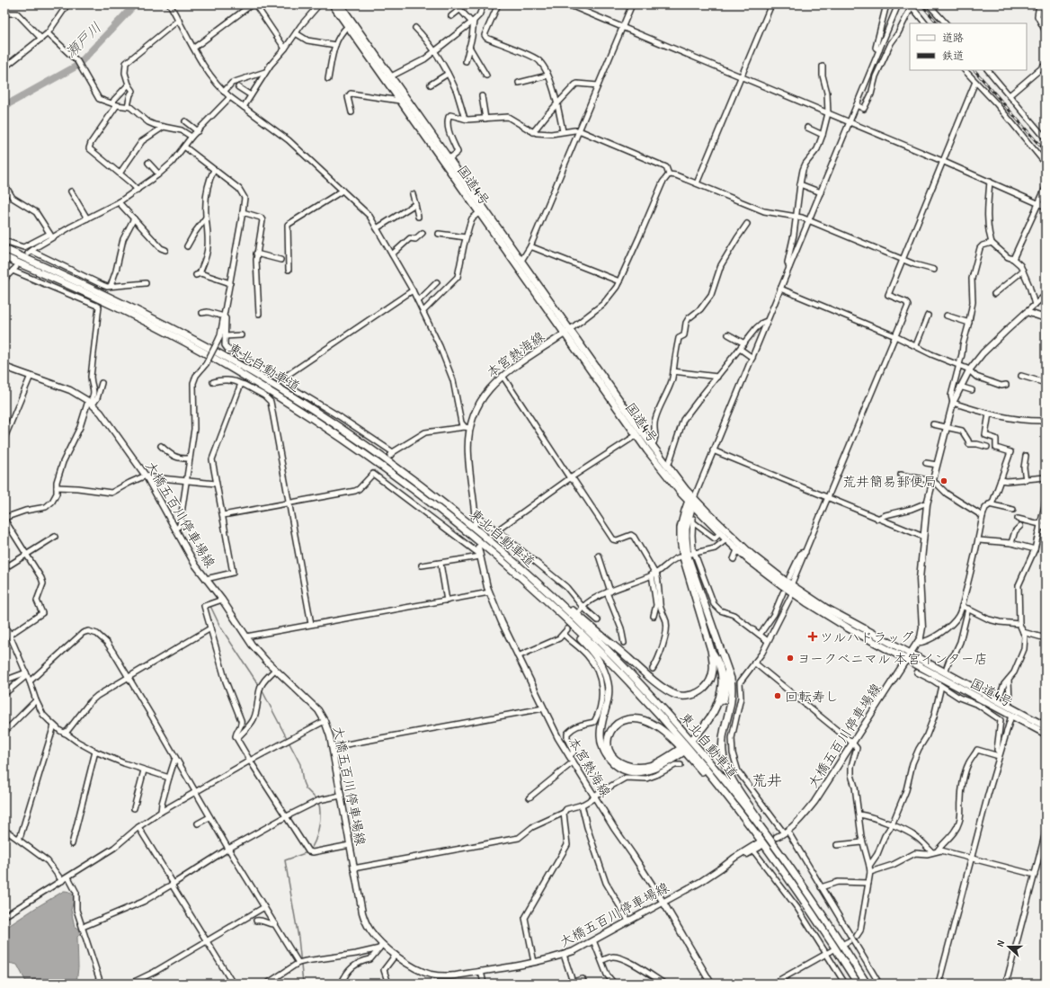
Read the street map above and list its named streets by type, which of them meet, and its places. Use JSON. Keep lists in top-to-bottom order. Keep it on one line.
{"streets":{"highway":["国道4号","東北自動車道"],"main road":["本宮熱海線","大橋五百川停車場線"]},"crossings":[["国道4号","本宮熱海線"],["国道4号","大橋五百川停車場線"],["本宮熱海線","大橋五百川停車場線"]],"districts":["荒井"],"water":["瀬戸川"],"places":{"other":["荒井簡易郵便局","ヨークベニマル 本宮インター店","回転寿し"],"health":["ツルハドラッグ"]},"legend":["道路","鉄道"],"north":"left"}
